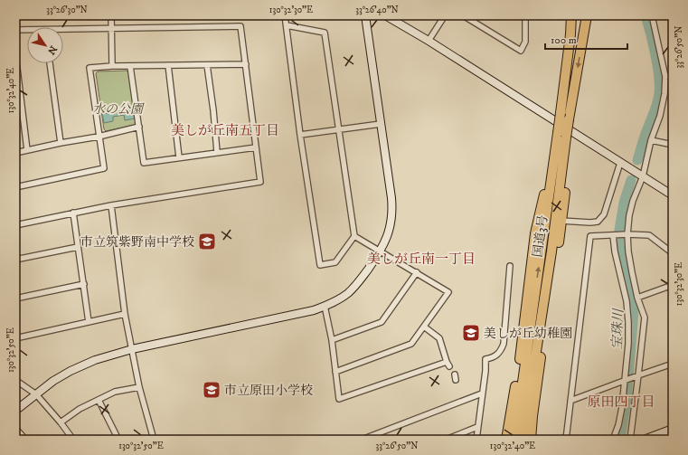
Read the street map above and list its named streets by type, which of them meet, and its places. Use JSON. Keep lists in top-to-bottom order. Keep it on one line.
{"streets":{"highway":["国道3号"]},"districts":["美しが丘南五丁目","美しが丘南一丁目","原田四丁目"],"water":["宝珠川"],"parks":["水の公園"],"places":{"school or university":["市立筑紫野南中学校","美しが丘幼稚園","市立原田小学校"]},"scale_bar":"100 m","north":"bottom right","coordinates":["33°26'30\"N","130°32'30\"E","33°26'40\"N","33°26'50\"N","130°32'40\"E","130°32'50\"E"]}
